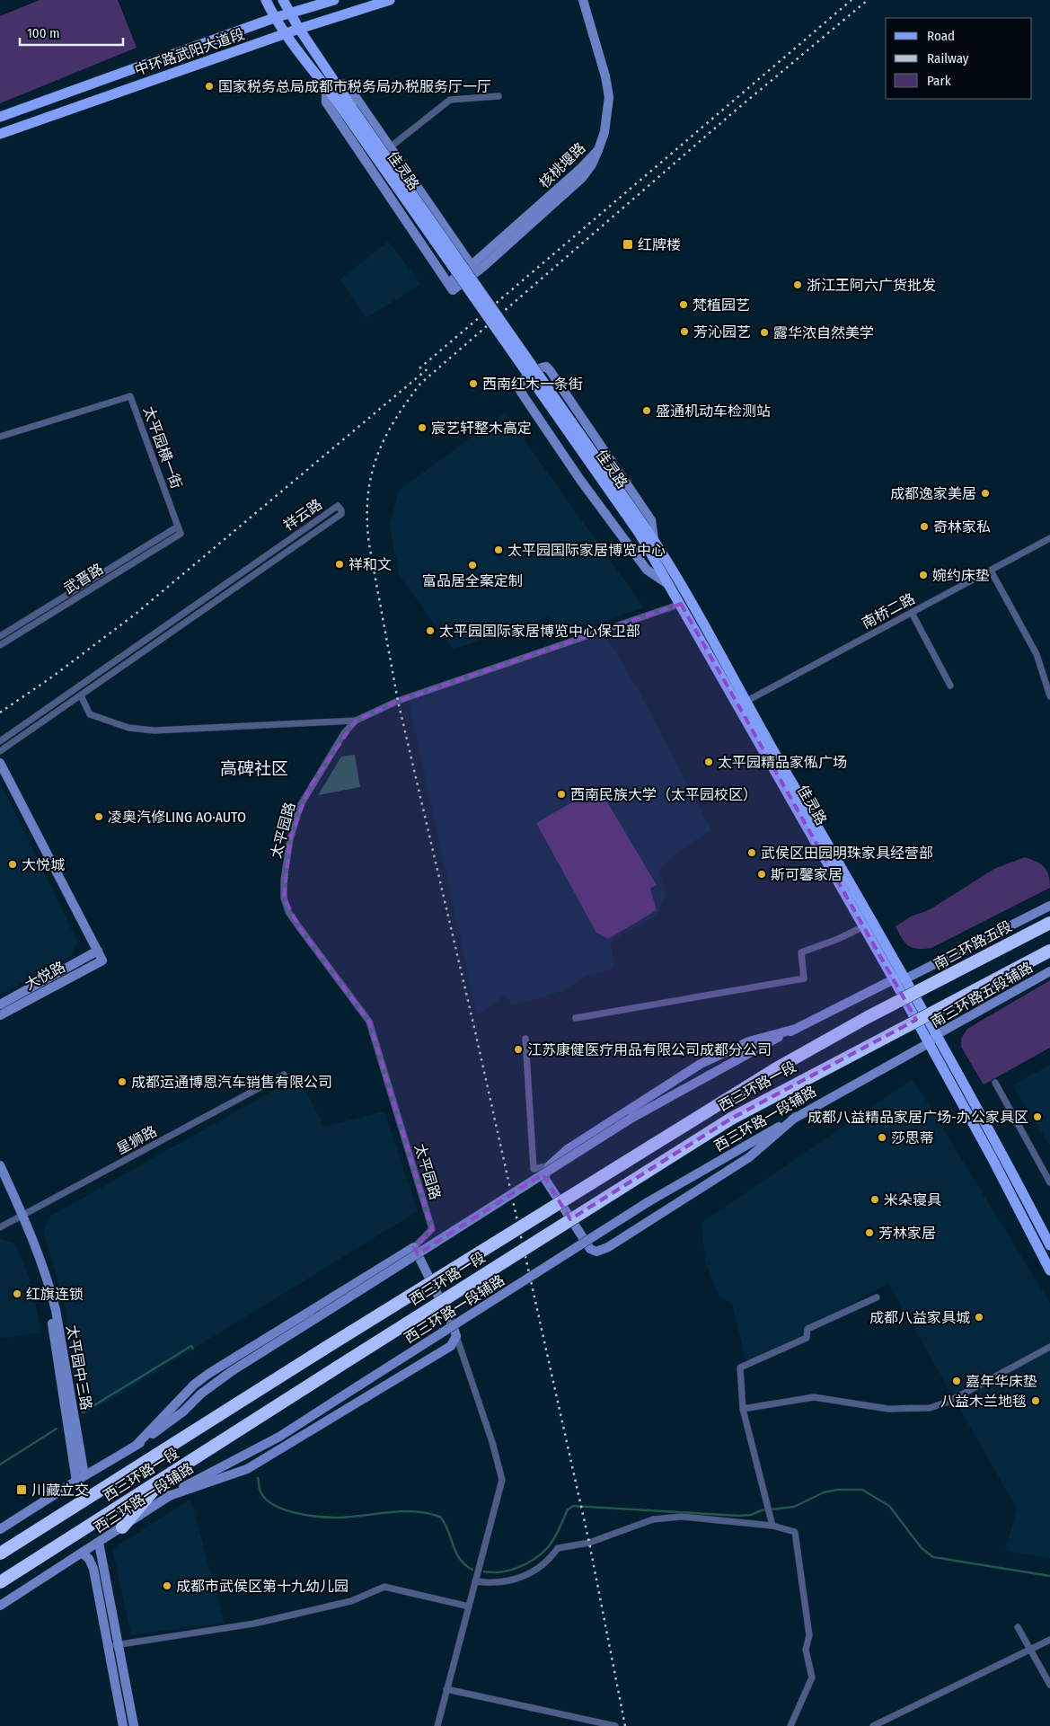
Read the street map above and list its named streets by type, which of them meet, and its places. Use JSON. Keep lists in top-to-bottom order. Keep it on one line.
{"streets":{"highway":["南三环路五段","西三环路一段"],"main road":["中环路武阳大道段","核桃堰路","佳灵路","大悦路","南三环路五段辅路","西三环路一段辅路","太平园中三路"],"street":["太平园横一街","祥云路","武晋路","南桥二路","太平园路","星狮路"]},"crossings":[["中环路武阳大道段","佳灵路"],["核桃堰路","佳灵路"],["佳灵路","南桥二路"],["佳灵路","太平园路"],["佳灵路","南三环路五段辅路"],["佳灵路","西三环路一段辅路"],["太平园横一街","武晋路"],["南三环路五段","西三环路一段"],["南三环路五段辅路","西三环路一段辅路"],["星狮路","太平园中三路"]],"districts":["高碑社区"],"places":{"other":["国家税务总局成都市税务局办税服务厅一厅","浙江王阿六广货批发","梵植园艺","芳沁园艺","露华浓自然美学","西南红木一条街","盛通机动车检测站","宸艺轩整木高定","成都逸家美居","奇林家私","太平园国际家居博览中心","祥和文","富品居全案定制","婉约床垫","太平园国际家居博览中心保卫部","太平园精品家俬广场","西南民族大学（太平园校区）","凌奥汽修LING AO·AUTO","武侯区田园明珠家具经营部","大悦城","斯可馨家居","江苏康健医疗用品有限公司成都分公司","成都运通博恩汽车销售有限公司","成都八益精品家居广场-办公家具区","莎思蒂","米朵寝具","芳林家居","红旗连锁","成都八益家具城","嘉年华床垫","八益木兰地毯","成都市武侯区第十九幼儿园"],"transit":["红牌楼","川藏立交"]},"legend":["Road","Railway","Park"],"scale_bar":"100 m"}
